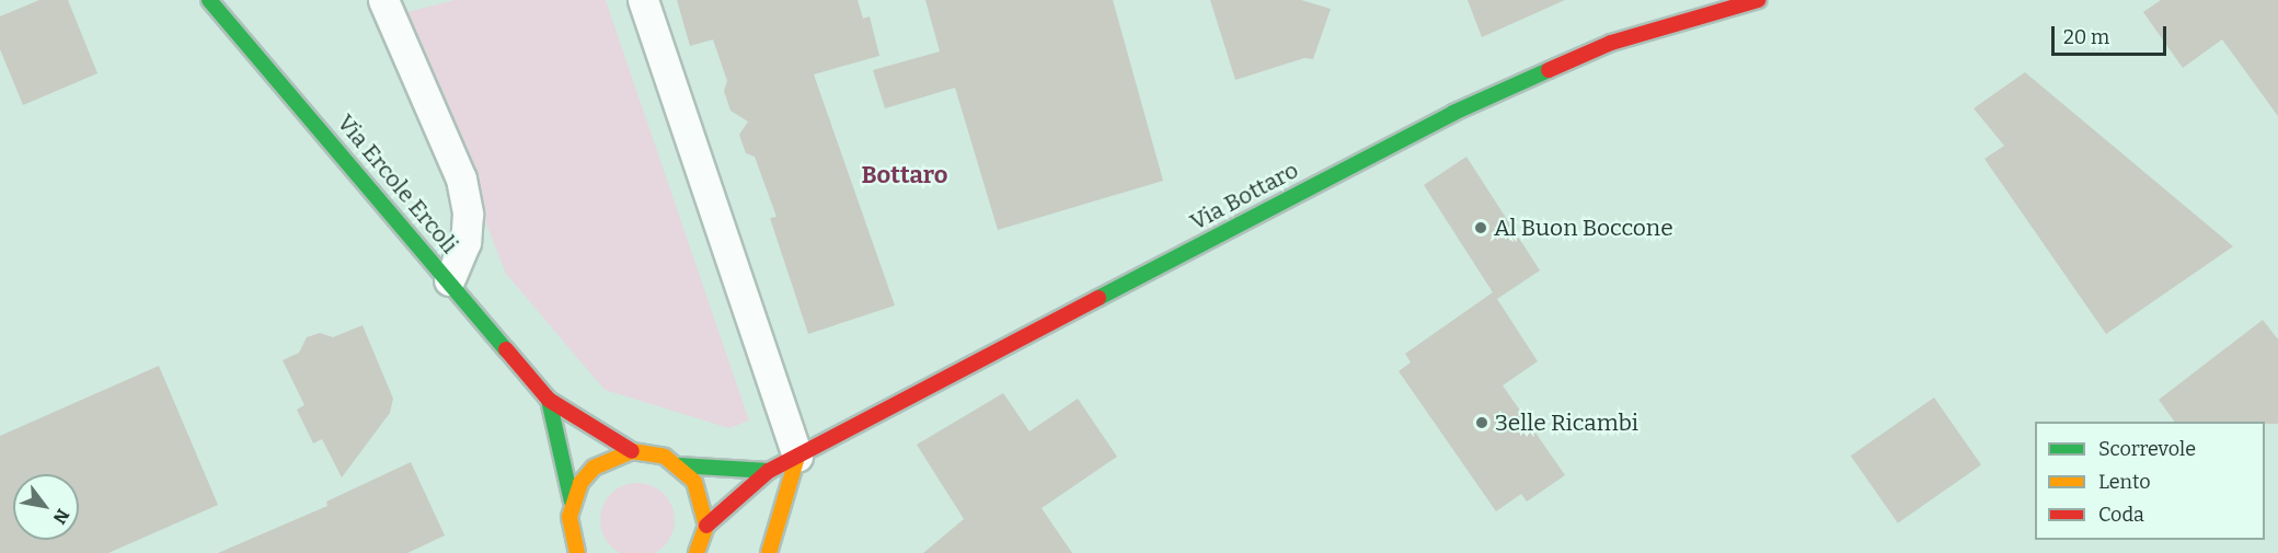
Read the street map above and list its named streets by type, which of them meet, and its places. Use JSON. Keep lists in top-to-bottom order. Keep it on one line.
{"streets":{"main road":["Via Ercole Ercoli","Via Bottaro"]},"districts":["Bottaro"],"places":["Al Buon Boccone","3elle Ricambi"],"legend":["Scorrevole","Lento","Coda"],"scale_bar":"20 m","north":"bottom right"}
